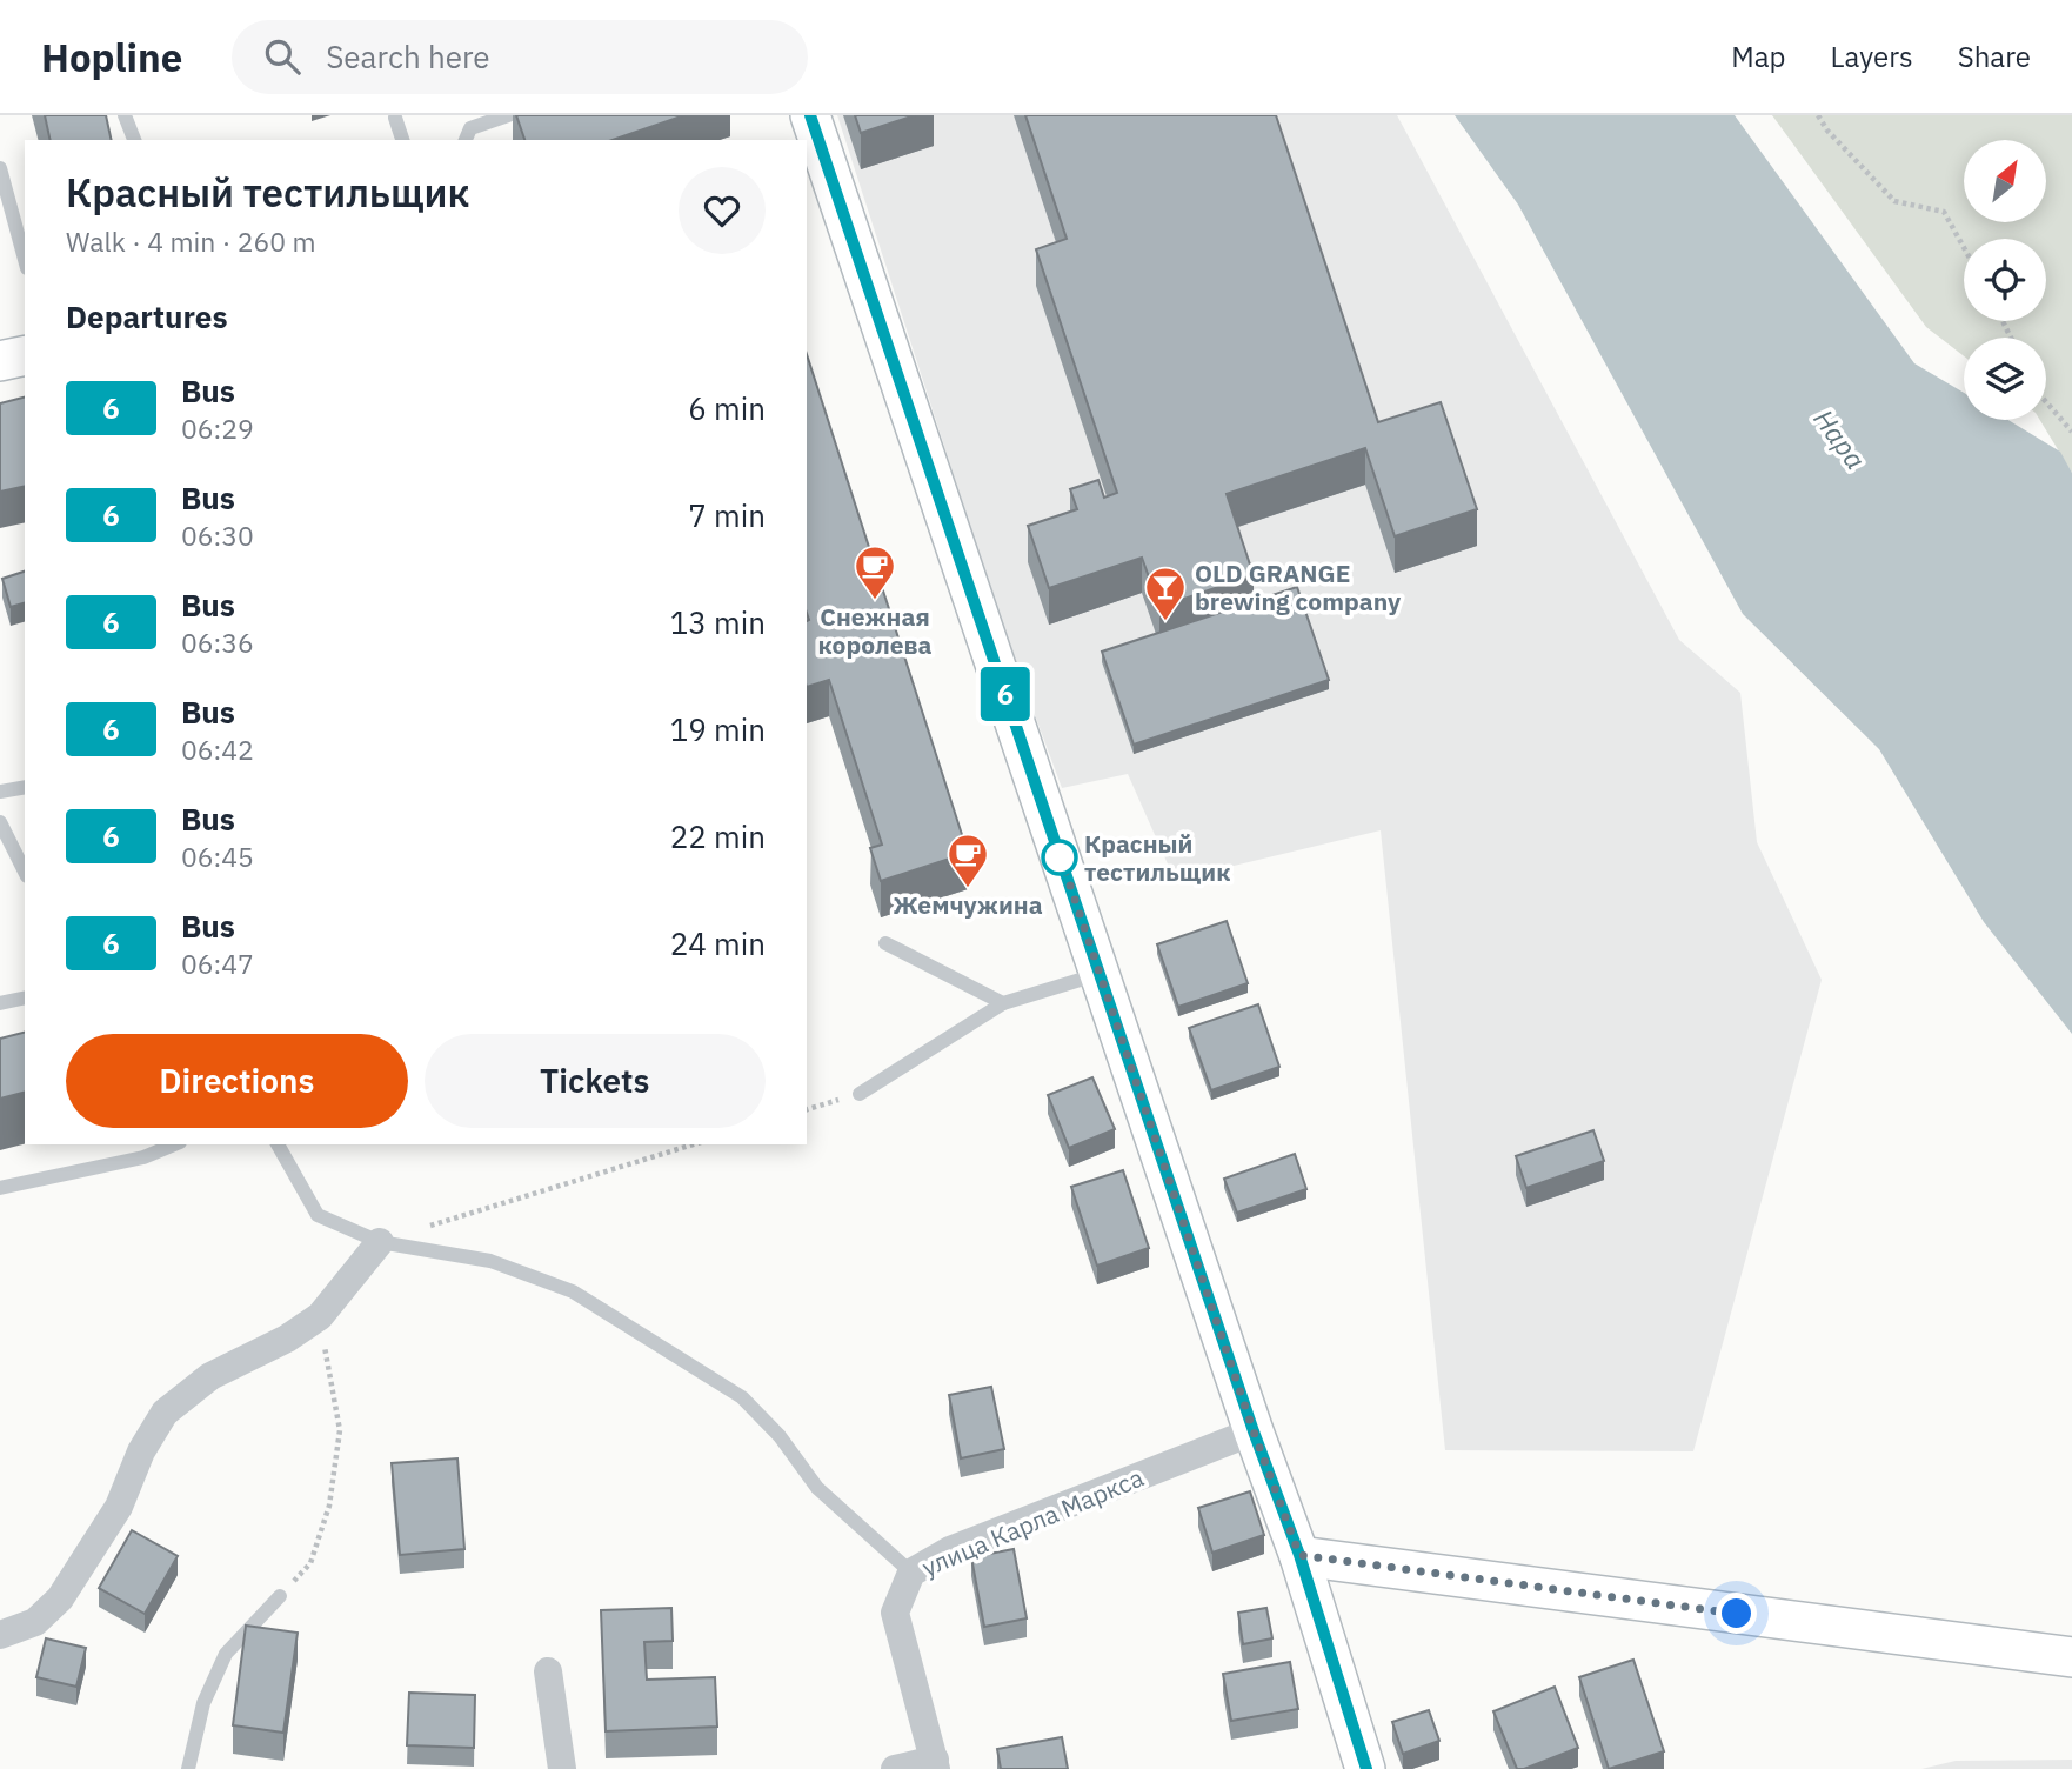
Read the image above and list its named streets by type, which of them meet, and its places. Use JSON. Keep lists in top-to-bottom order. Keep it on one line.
{"streets":{"street":["улица Карла Маркса"]},"water":["Нара"],"places":{"cafe":["Снежная королева","Жемчужина"],"bar":["OLD GRANGE brewing company"],"other":["Красный тестильщик"]},"lines":["bus line 6"],"north":"top right","page":{"header":"Hopline","search":"Search here","nav":["Map","Layers","Share"],"on_map":"6","heading":[["Красный тестильщик","Walk · 4 min · 260 m"],"Departures"],"list":[{"mark":"6","name":"Bus","note":"06:29","value":"6 min"},{"mark":"6","name":"Bus","note":"06:30","value":"7 min"},{"mark":"6","name":"Bus","note":"06:36","value":"13 min"},{"mark":"6","name":"Bus","note":"06:42","value":"19 min"},{"mark":"6","name":"Bus","note":"06:45","value":"22 min"},{"mark":"6","name":"Bus","note":"06:47","value":"24 min"}],"buttons":["Directions","Tickets"]}}
